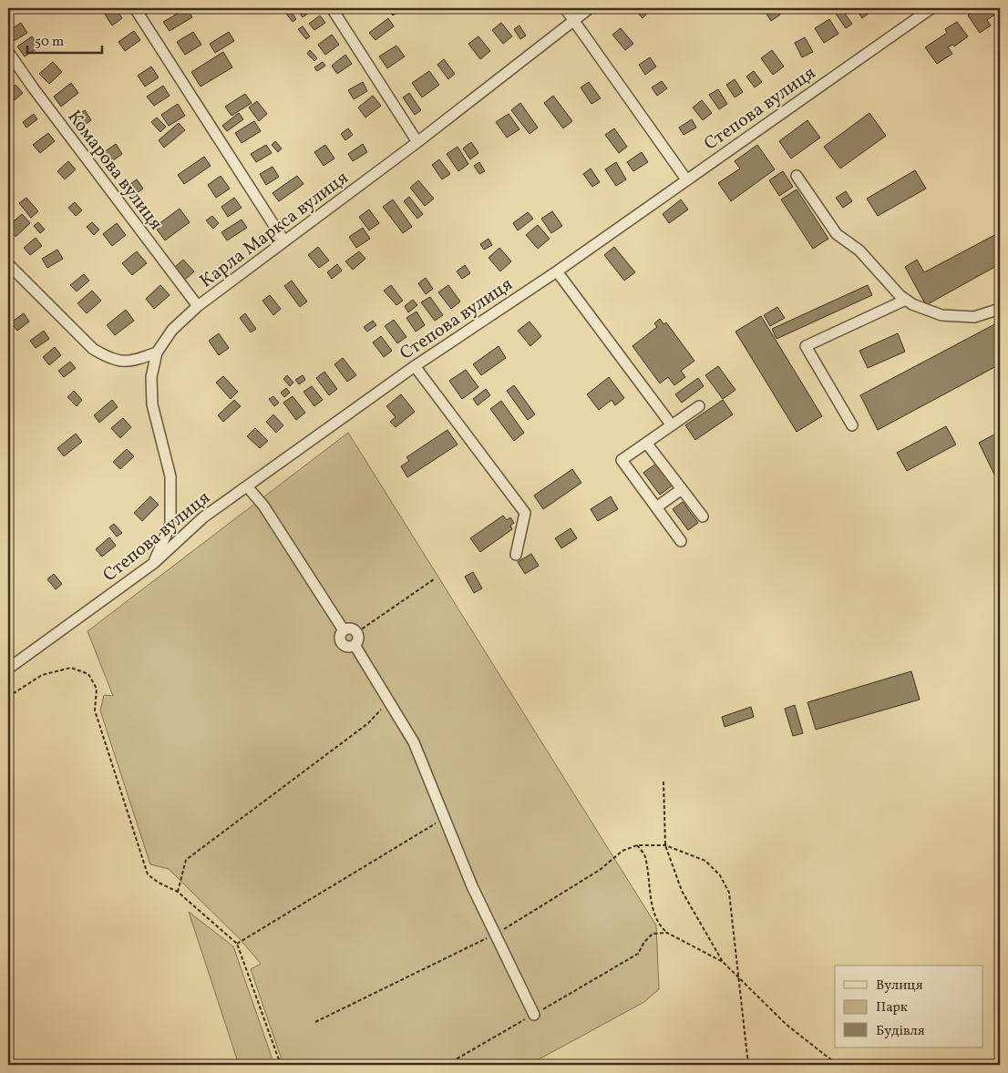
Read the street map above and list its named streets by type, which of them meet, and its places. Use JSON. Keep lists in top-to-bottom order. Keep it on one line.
{"streets":{"street":["Степова вулиця","Комарова вулиця","Карла Маркса вулиця"]},"crossings":[["Степова вулиця","Карла Маркса вулиця"],["Комарова вулиця","Карла Маркса вулиця"]],"legend":["Вулиця","Парк","Будівля"],"scale_bar":"50 m"}
